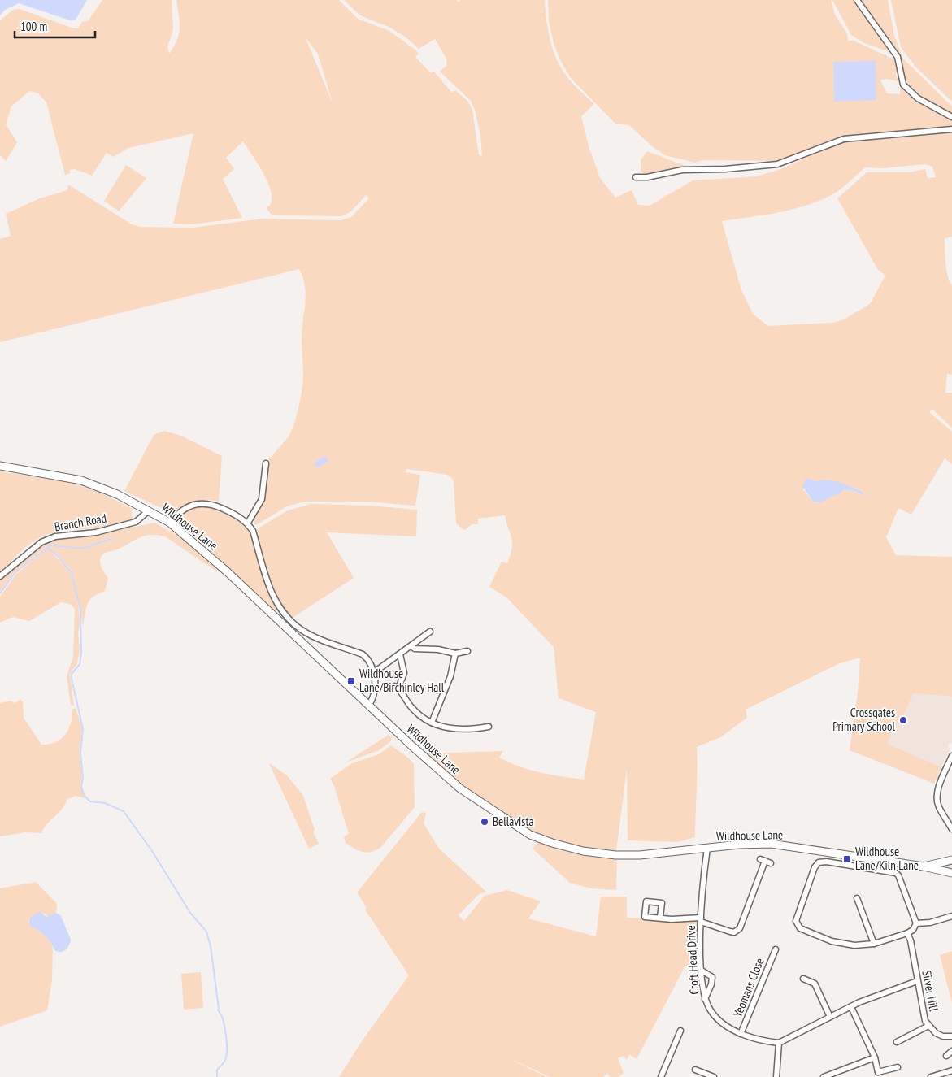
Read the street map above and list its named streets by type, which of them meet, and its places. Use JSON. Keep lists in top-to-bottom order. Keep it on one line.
{"streets":{"main road":["Wildhouse Lane"],"street":["Branch Road","Croft Head Drive","Yeomans Close","Silver Hill"]},"crossings":[["Branch Road","Wildhouse Lane"],["Wildhouse Lane","Croft Head Drive"],["Croft Head Drive","Yeomans Close"]],"places":{"transit":["Wildhouse Lane/Birchinley Hall","Wildhouse Lane/Kiln Lane"],"other":["Crossgates Primary School","Bellavista"]},"scale_bar":"100 m"}
